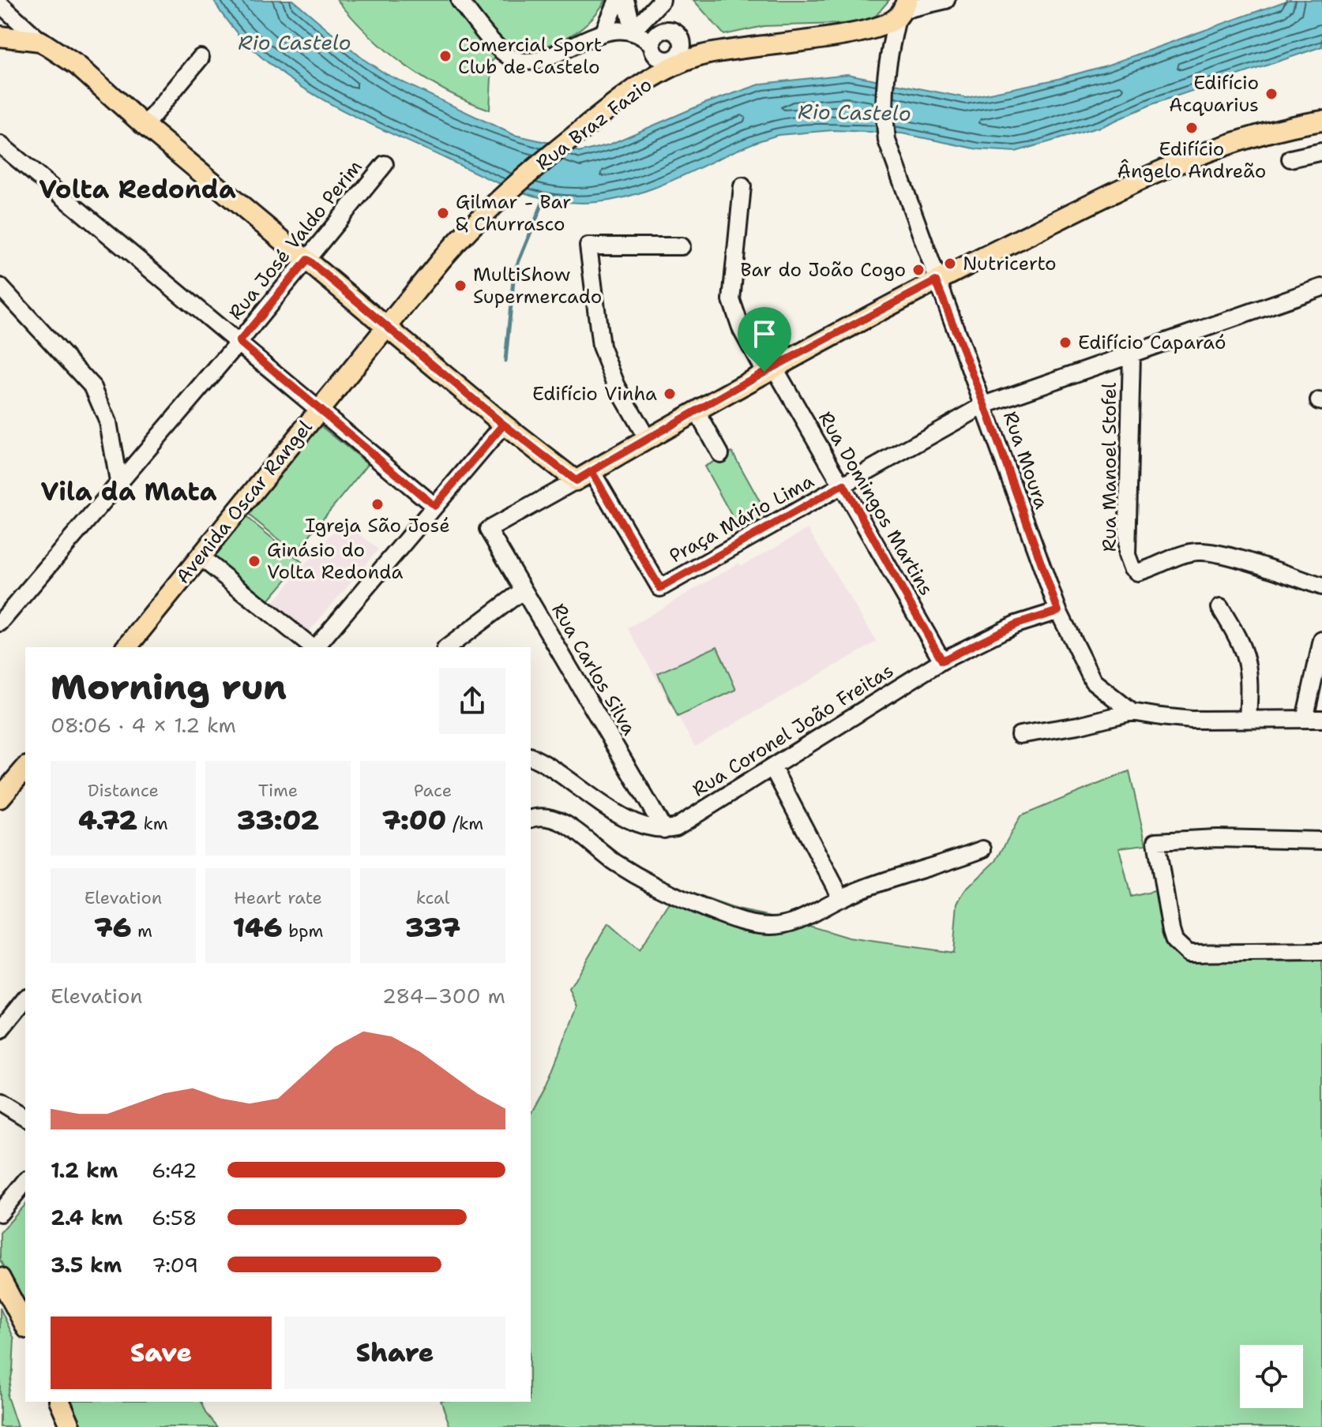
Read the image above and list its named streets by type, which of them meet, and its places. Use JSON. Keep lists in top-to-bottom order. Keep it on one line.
{"streets":{"main road":["Rua Braz Fazio","Avenida Oscar Rangel"],"street":["Rua José Valdo Perim","Rua Moura","Rua Manoel Stofel","Rua Domingos Martins","Praça Mário Lima","Rua Carlos Silva","Rua Coronel João Freitas"]},"crossings":[["Rua Braz Fazio","Rua Moura"],["Rua Braz Fazio","Avenida Oscar Rangel"],["Rua Moura","Praça Mário Lima"],["Rua Moura","Rua Coronel João Freitas"],["Rua Manoel Stofel","Praça Mário Lima"],["Rua Domingos Martins","Praça Mário Lima"],["Rua Domingos Martins","Rua Coronel João Freitas"],["Praça Mário Lima","Rua Carlos Silva"],["Rua Carlos Silva","Rua Coronel João Freitas"]],"districts":["Volta Redonda","Vila da Mata"],"water":["Rio Castelo"],"places":["Comercial Sport Club de Castelo","Edifício Acquarius","Edifício Ângelo Andreão","Gilmar - Bar & Churrasco","Nutricerto","Bar do João Cogo","MultiShow Supermercado","Edifício Caparaó","Edifício Vinha","Igreja São José","Ginásio do Volta Redonda"],"page":{"heading":["Morning run","08:06 · 4 × 1.2 km"],"stats":[["Distance","4.72 km"],["Time","33:02"],["Pace","7:00 /km"],["Elevation","76 m"],["Heart rate","146 bpm"],["kcal","337"]],"chart":["Elevation","284–300 m"],"list":[{"name":"1.2 km","note":"6:42"},{"name":"2.4 km","note":"6:58"},{"name":"3.5 km","note":"7:09"}],"buttons":["Save","Share"]}}
